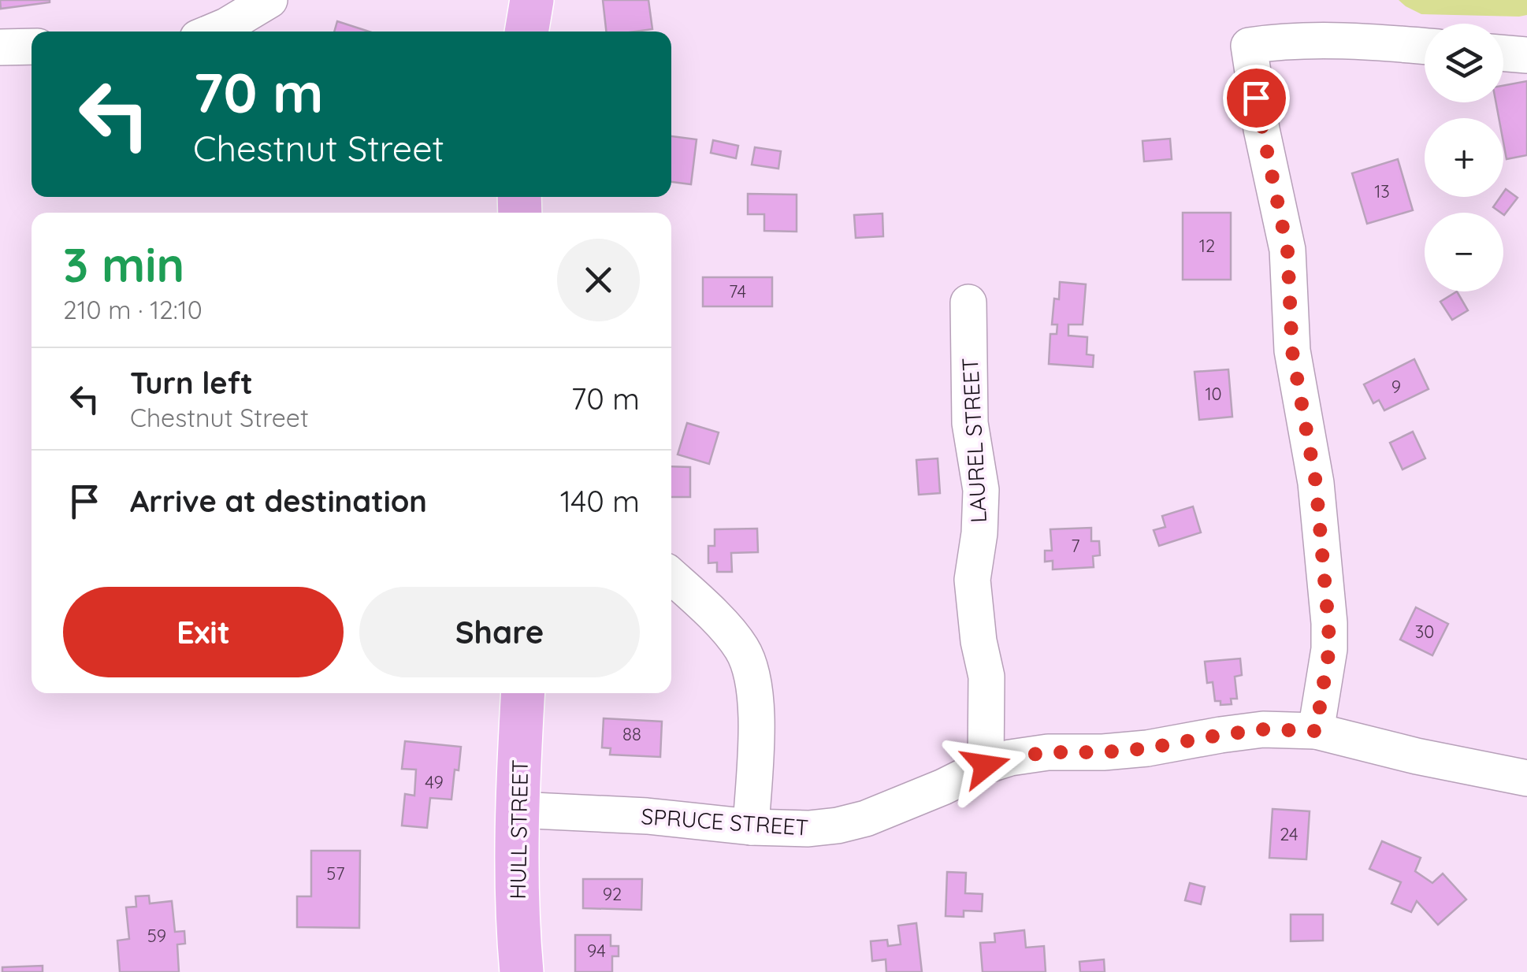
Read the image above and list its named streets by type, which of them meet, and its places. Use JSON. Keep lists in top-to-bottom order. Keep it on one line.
{"streets":{"main road":["HULL STREET"],"street":["LAUREL STREET","SPRUCE STREET"]},"crossings":[["LAUREL STREET","SPRUCE STREET"],["SPRUCE STREET","HULL STREET"]],"house_numbers":["13","12","74","9","10","7","30","88","49","24","57","92","59","94"],"page":{"map_buttons":["+","−"],"turn":["70 m","Chestnut Street"],"heading":["3 min","210 m · 12:10"],"list":[{"name":"Turn left","note":"Chestnut Street","value":"70 m"},{"name":"Arrive at destination","value":"140 m"}],"buttons":["Exit","Share"]}}
